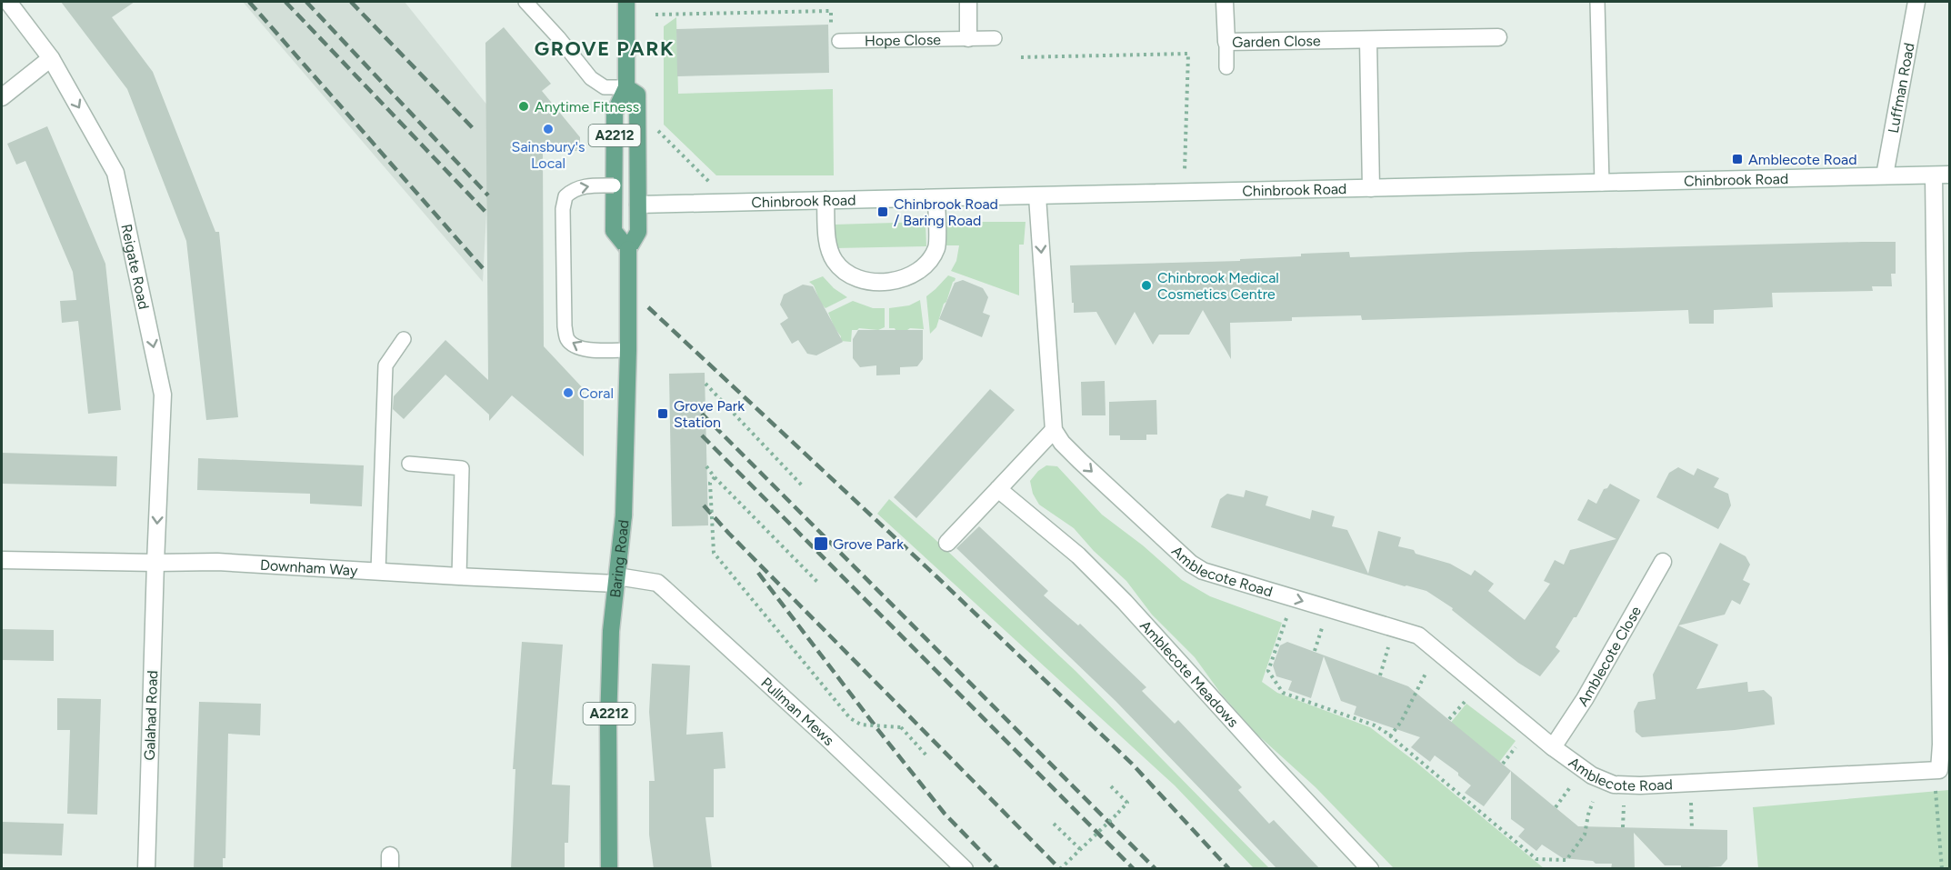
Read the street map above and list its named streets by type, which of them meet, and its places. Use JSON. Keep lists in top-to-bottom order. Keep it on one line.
{"streets":{"main road":["A2212","Baring Road"],"street":["Garden Close","Luffman Road","Chinbrook Road","Reigate Road","Downham Way","Amblecote Road","Amblecote Close","Amblecote Meadows","Pullman Mews","Galahad Road"],"lane":["Hope Close"]},"crossings":[["Luffman Road","Chinbrook Road"],["Chinbrook Road","Baring Road"],["Reigate Road","Downham Way"],["Reigate Road","Galahad Road"],["Baring Road","Downham Way"],["Baring Road","Pullman Mews"],["Downham Way","Pullman Mews"],["Downham Way","Galahad Road"],["Amblecote Road","Amblecote Close"]],"one_way":["Reigate Road","Amblecote Road"],"districts":["GROVE PARK"],"places":{"other":["Anytime Fitness","Sainsbury's Local","Chinbrook Medical Cosmetics Centre","Coral"],"transit":["Amblecote Road","Chinbrook Road / Baring Road","Grove Park Station","Grove Park"]}}
